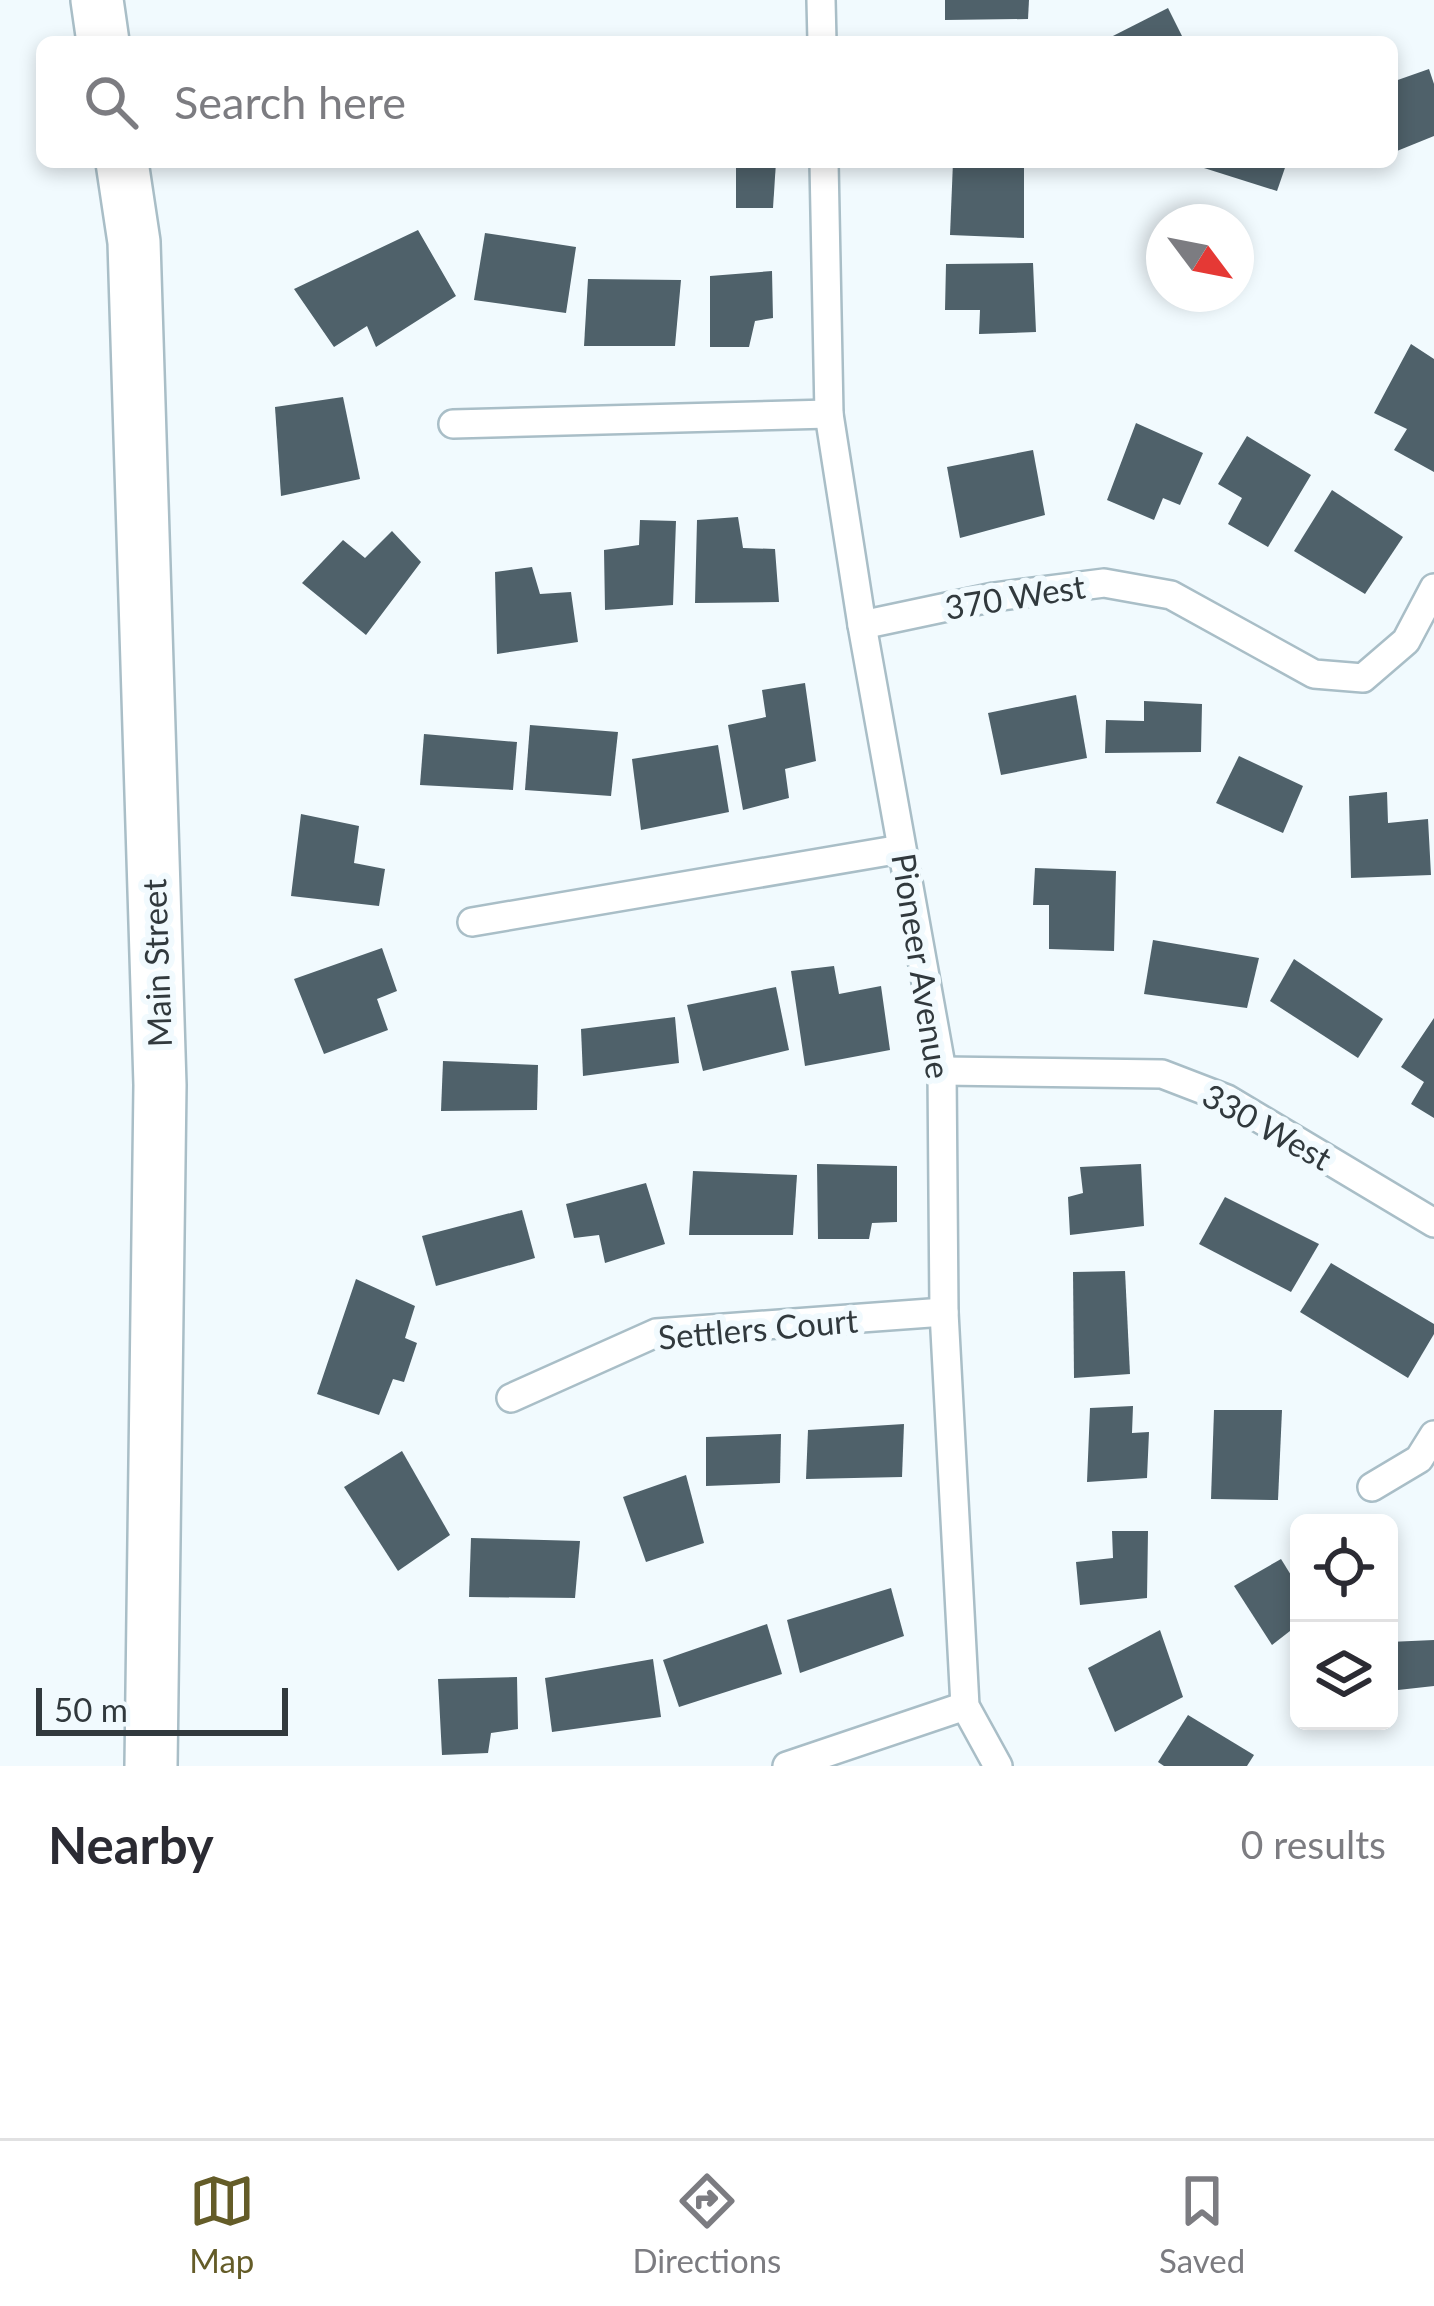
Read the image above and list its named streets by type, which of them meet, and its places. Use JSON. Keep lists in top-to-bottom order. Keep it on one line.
{"streets":{"highway":["Main Street"],"street":["370 West","Pioneer Avenue","330 West","Settlers Court"]},"crossings":[["370 West","Pioneer Avenue"],["Pioneer Avenue","330 West"],["Pioneer Avenue","Settlers Court"]],"scale_bar":"50 m","north":"bottom right","page":{"search":"Search here","scale":"50 m","heading":["Nearby","0 results"],"nav":["Map","Directions","Saved"]}}
